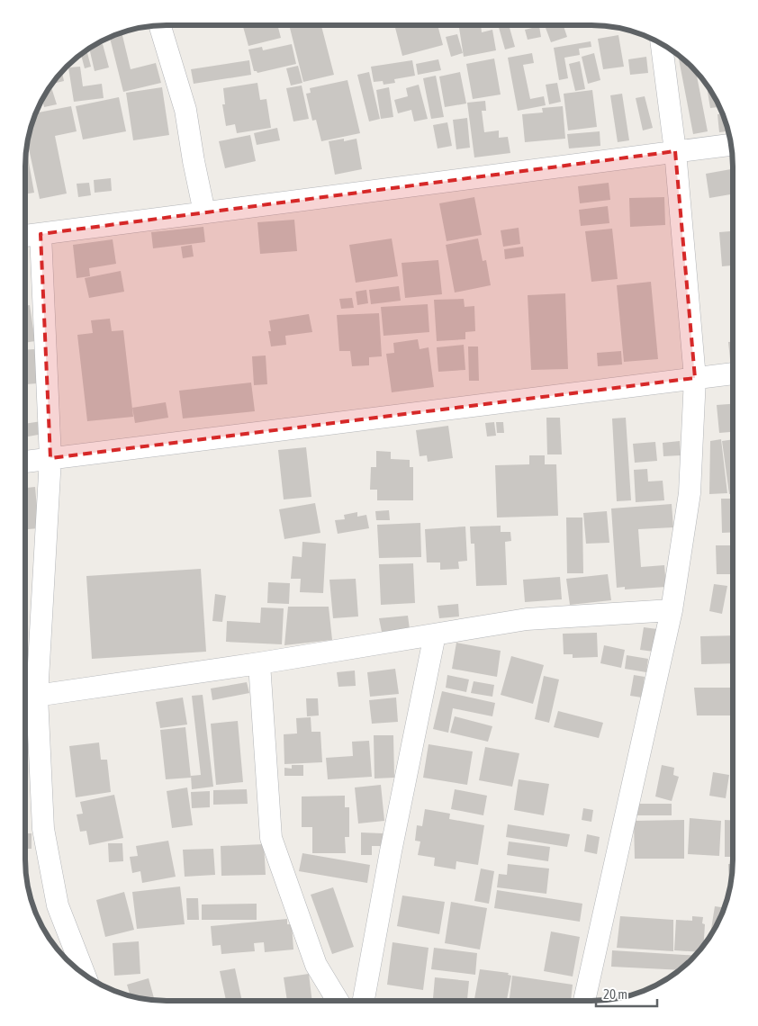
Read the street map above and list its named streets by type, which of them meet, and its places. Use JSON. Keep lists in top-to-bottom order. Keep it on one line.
{"scale_bar":"20 m"}
